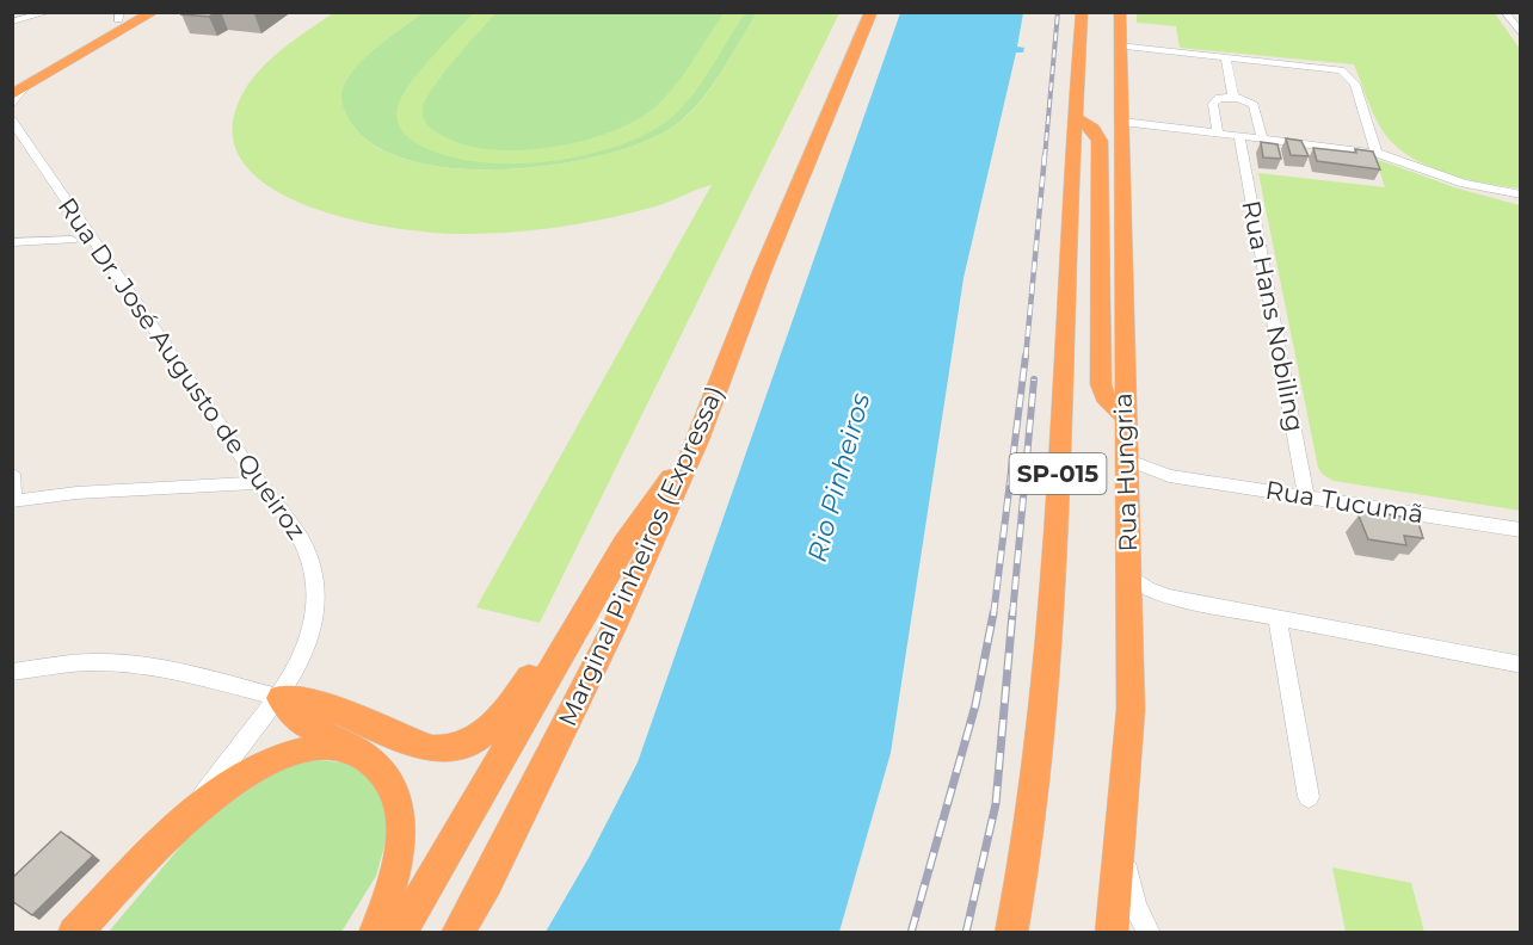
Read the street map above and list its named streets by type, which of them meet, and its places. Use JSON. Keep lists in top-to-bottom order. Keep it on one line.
{"streets":{"highway":["Rua Hungria","SP-015","Marginal Pinheiros (Expressa)"],"street":["Rua Hans Nobiling","Rua Dr. José Augusto de Queiroz","Rua Tucumã"]},"crossings":[["Rua Hans Nobiling","Rua Tucumã"],["Rua Hungria","Rua Tucumã"]],"water":["Rio Pinheiros"]}
